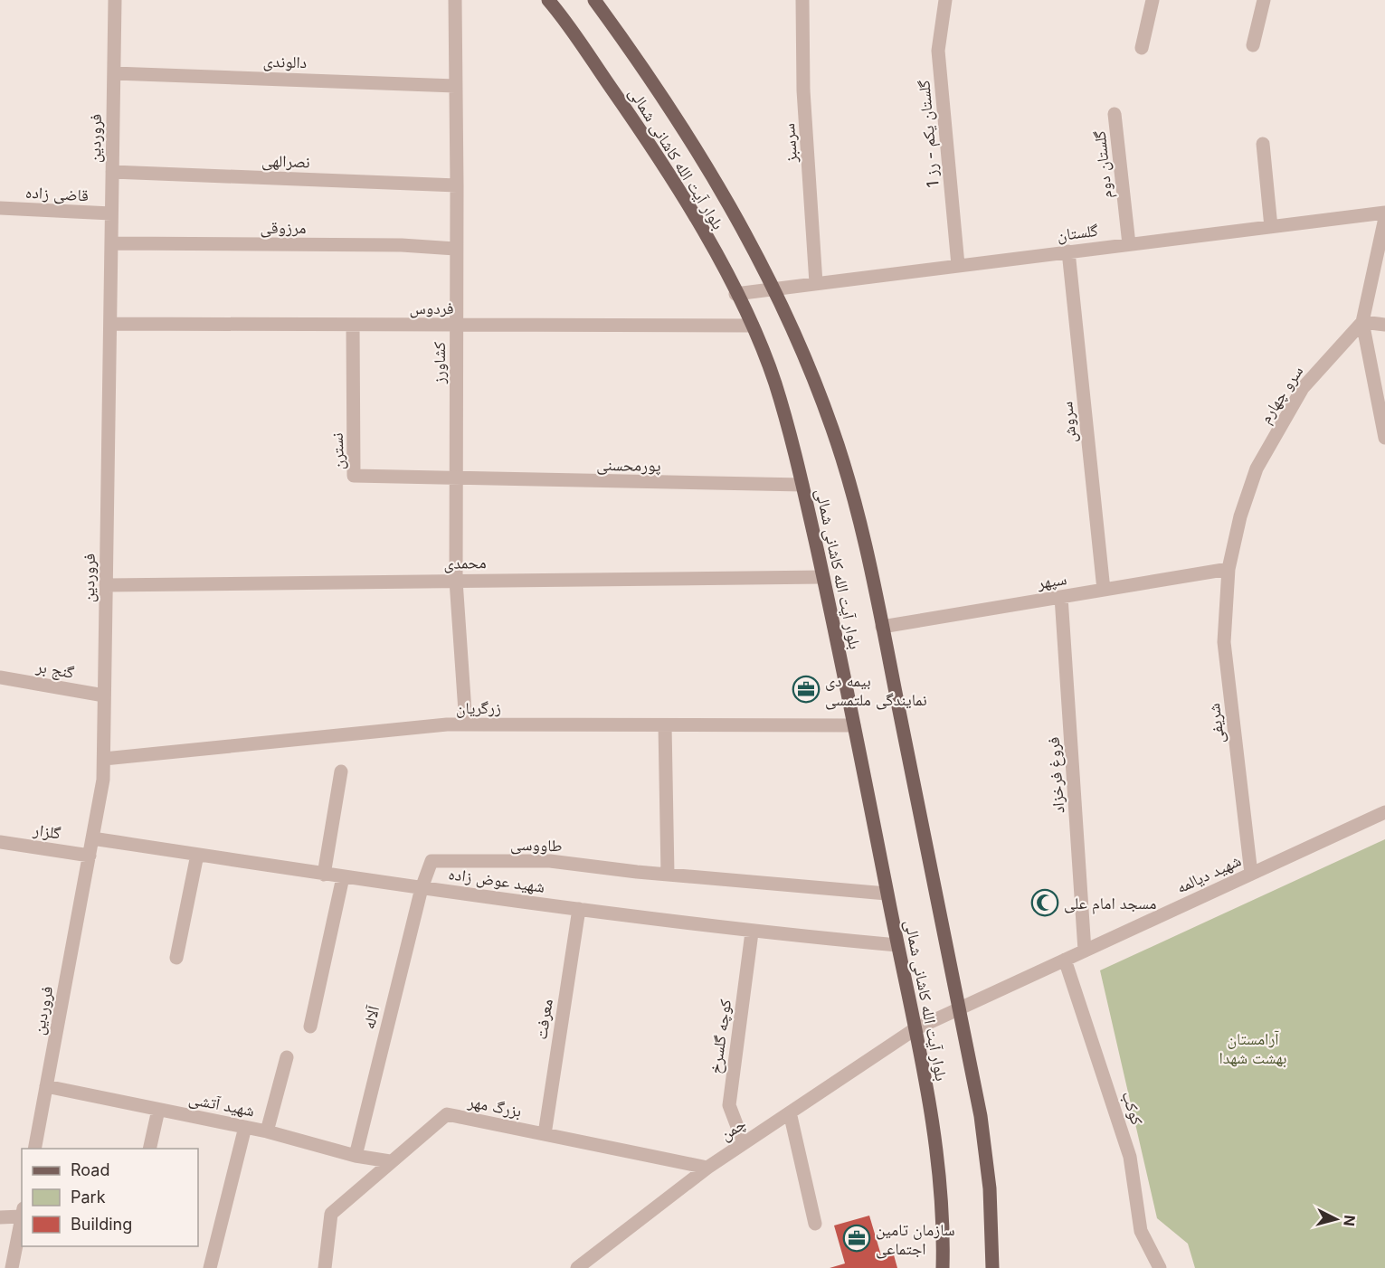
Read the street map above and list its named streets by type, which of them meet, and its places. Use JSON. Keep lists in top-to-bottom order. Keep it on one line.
{"streets":{"main road":["بلوار آیت الله کاشانی شمالی"],"street":["دالوندی","گلستان یکم - رز 1","فروردین","سرسبز","نصرالهی","گلستان دوم","قاضی زاده","مرزوقی","گلستان","فردوس","کشاورز","سرو چهارم","سروش","نسترن","پورمحسنی","محمدی","سپهر","گنج بر","زرگریان","شریفی","فروغ فرخزاد","گلزار","طاووسی","شهید دیالمه","شهید عوض زاده","آلاله","معرفت","کوچه گلسرخ","شهید آتشی","بزرگ مهر","کوکب","چمن"]},"crossings":[["دالوندی","فروردین"],["دالوندی","کشاورز"],["گلستان یکم - رز 1","گلستان"],["فروردین","نصرالهی"],["فروردین","قاضی زاده"],["فروردین","مرزوقی"],["فروردین","فردوس"],["فروردین","محمدی"],["فروردین","گنج بر"],["فروردین","زرگریان"],["فروردین","گلزار"],["فروردین","شهید عوض زاده"],["فروردین","شهید آتشی"],["سرسبز","گلستان"],["بلوار آیت الله کاشانی شمالی","گلستان"],["بلوار آیت الله کاشانی شمالی","فردوس"],["بلوار آیت الله کاشانی شمالی","پورمحسنی"],["بلوار آیت الله کاشانی شمالی","محمدی"],["بلوار آیت الله کاشانی شمالی","سپهر"],["بلوار آیت الله کاشانی شمالی","زرگریان"],["بلوار آیت الله کاشانی شمالی","طاووسی"],["بلوار آیت الله کاشانی شمالی","شهید دیالمه"],["بلوار آیت الله کاشانی شمالی","شهید عوض زاده"],["بلوار آیت الله کاشانی شمالی","چمن"],["نصرالهی","کشاورز"],["گلستان دوم","گلستان"],["مرزوقی","کشاورز"],["گلستان","سروش"],["فردوس","کشاورز"],["فردوس","نسترن"],["کشاورز","نسترن"],["کشاورز","پورمحسنی"],["کشاورز","محمدی"],["کشاورز","زرگریان"],["سرو چهارم","سپهر"],["سرو چهارم","شریفی"],["سروش","سپهر"],["نسترن","پورمحسنی"],["سپهر","شریفی"],["سپهر","فروغ فرخزاد"],["شریفی","شهید دیالمه"],["فروغ فرخزاد","شهید دیالمه"],["طاووسی","شهید عوض زاده"],["طاووسی","آلاله"],["شهید دیالمه","کوکب"],["شهید دیالمه","چمن"],["شهید عوض زاده","آلاله"],["شهید عوض زاده","معرفت"],["شهید عوض زاده","کوچه گلسرخ"],["آلاله","شهید آتشی"],["معرفت","بزرگ مهر"],["کوچه گلسرخ","چمن"],["شهید آتشی","بزرگ مهر"],["بزرگ مهر","چمن"]],"parks":["آرامستان بهشت شهدا"],"places":{"office":["بیمه دی نمایندگی ملتمسی","سازمان تامین اجتماعی"],"mosque":["مسجد امام علی"]},"legend":["Road","Park","Building"],"north":"right"}
